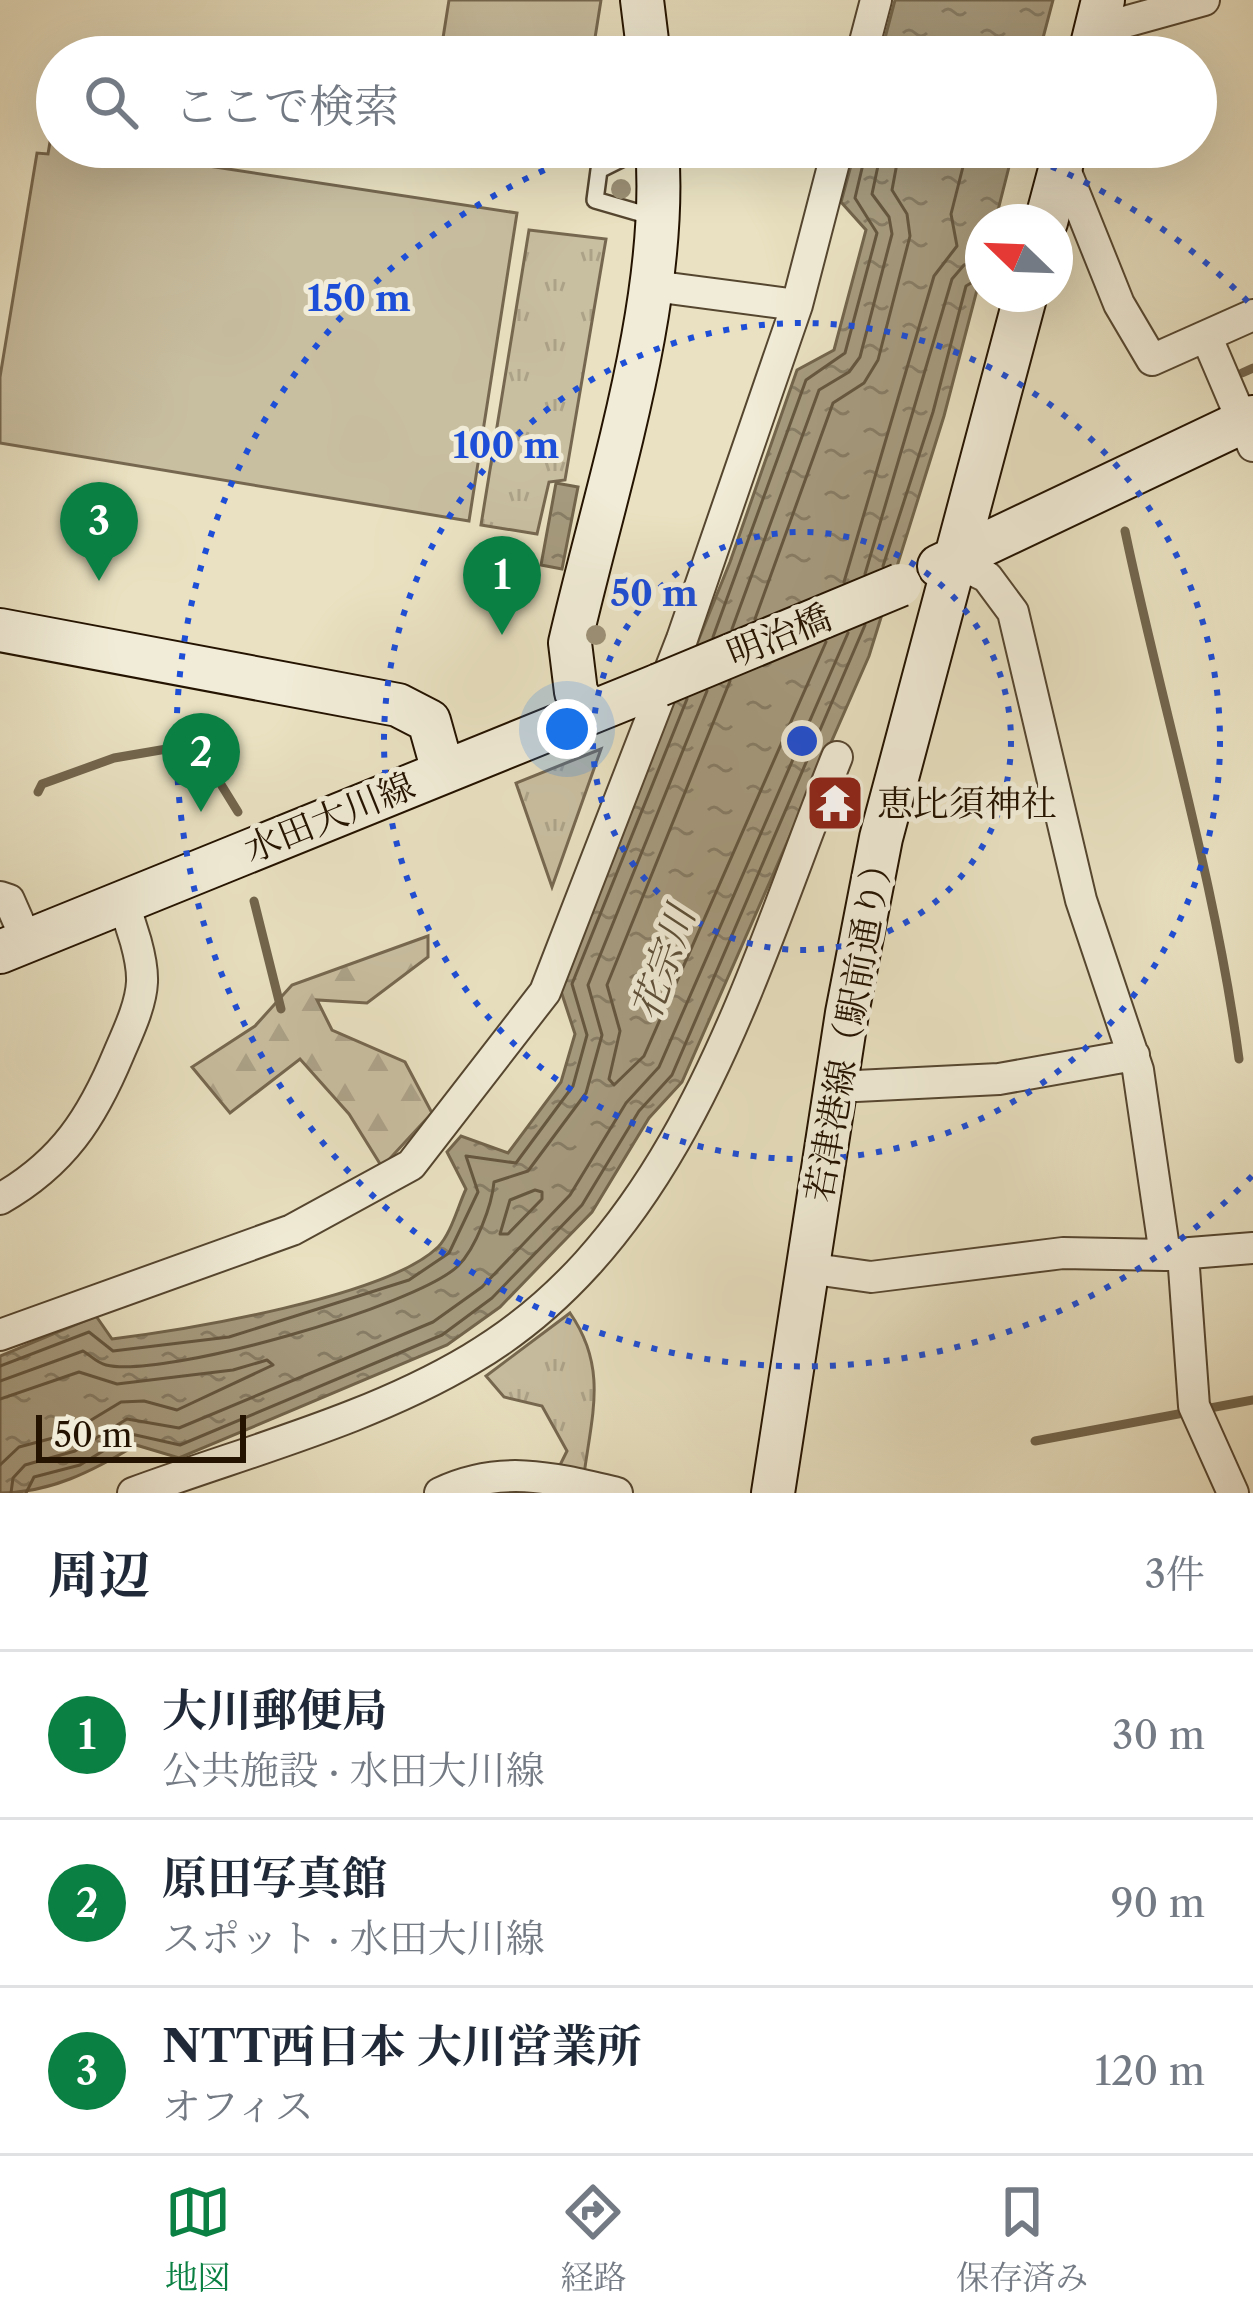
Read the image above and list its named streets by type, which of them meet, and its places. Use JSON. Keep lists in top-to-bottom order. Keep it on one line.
{"streets":{"main road":["明治橋","水田大川線","若津港線（駅前通り）"]},"crossings":[["明治橋","水田大川線"],["明治橋","若津港線（駅前通り）"]],"water":["花宗川"],"places":{"temple":["恵比須神社"]},"scale_bar":"50 m","north":"top left","page":{"search":"ここで検索","pins":["3","1","2"],"scale":"50 m","heading":["周辺","3件"],"list":[{"mark":"1","name":"大川郵便局","note":"公共施設 · 水田大川線","value":"30 m"},{"mark":"2","name":"原田写真館","note":"スポット · 水田大川線","value":"90 m"},{"mark":"3","name":"NTT西日本 大川営業所","note":"オフィス","value":"120 m"}],"nav":["地図","経路","保存済み"]},"rings":["150 m","100 m","50 m"]}
